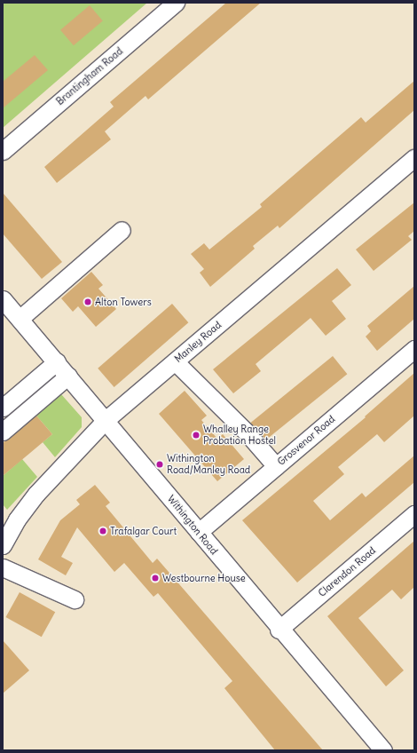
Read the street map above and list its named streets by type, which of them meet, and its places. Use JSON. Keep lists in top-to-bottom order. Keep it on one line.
{"streets":{"street":["Brantingham Road","Manley Road","Grosvenor Road","Withington Road","Clarendon Road"]},"crossings":[["Manley Road","Withington Road"],["Grosvenor Road","Withington Road"],["Withington Road","Clarendon Road"]],"places":["Alton Towers","Whalley Range Probation Hostel","Withington Road/Manley Road","Trafalgar Court","Westbourne House"]}
